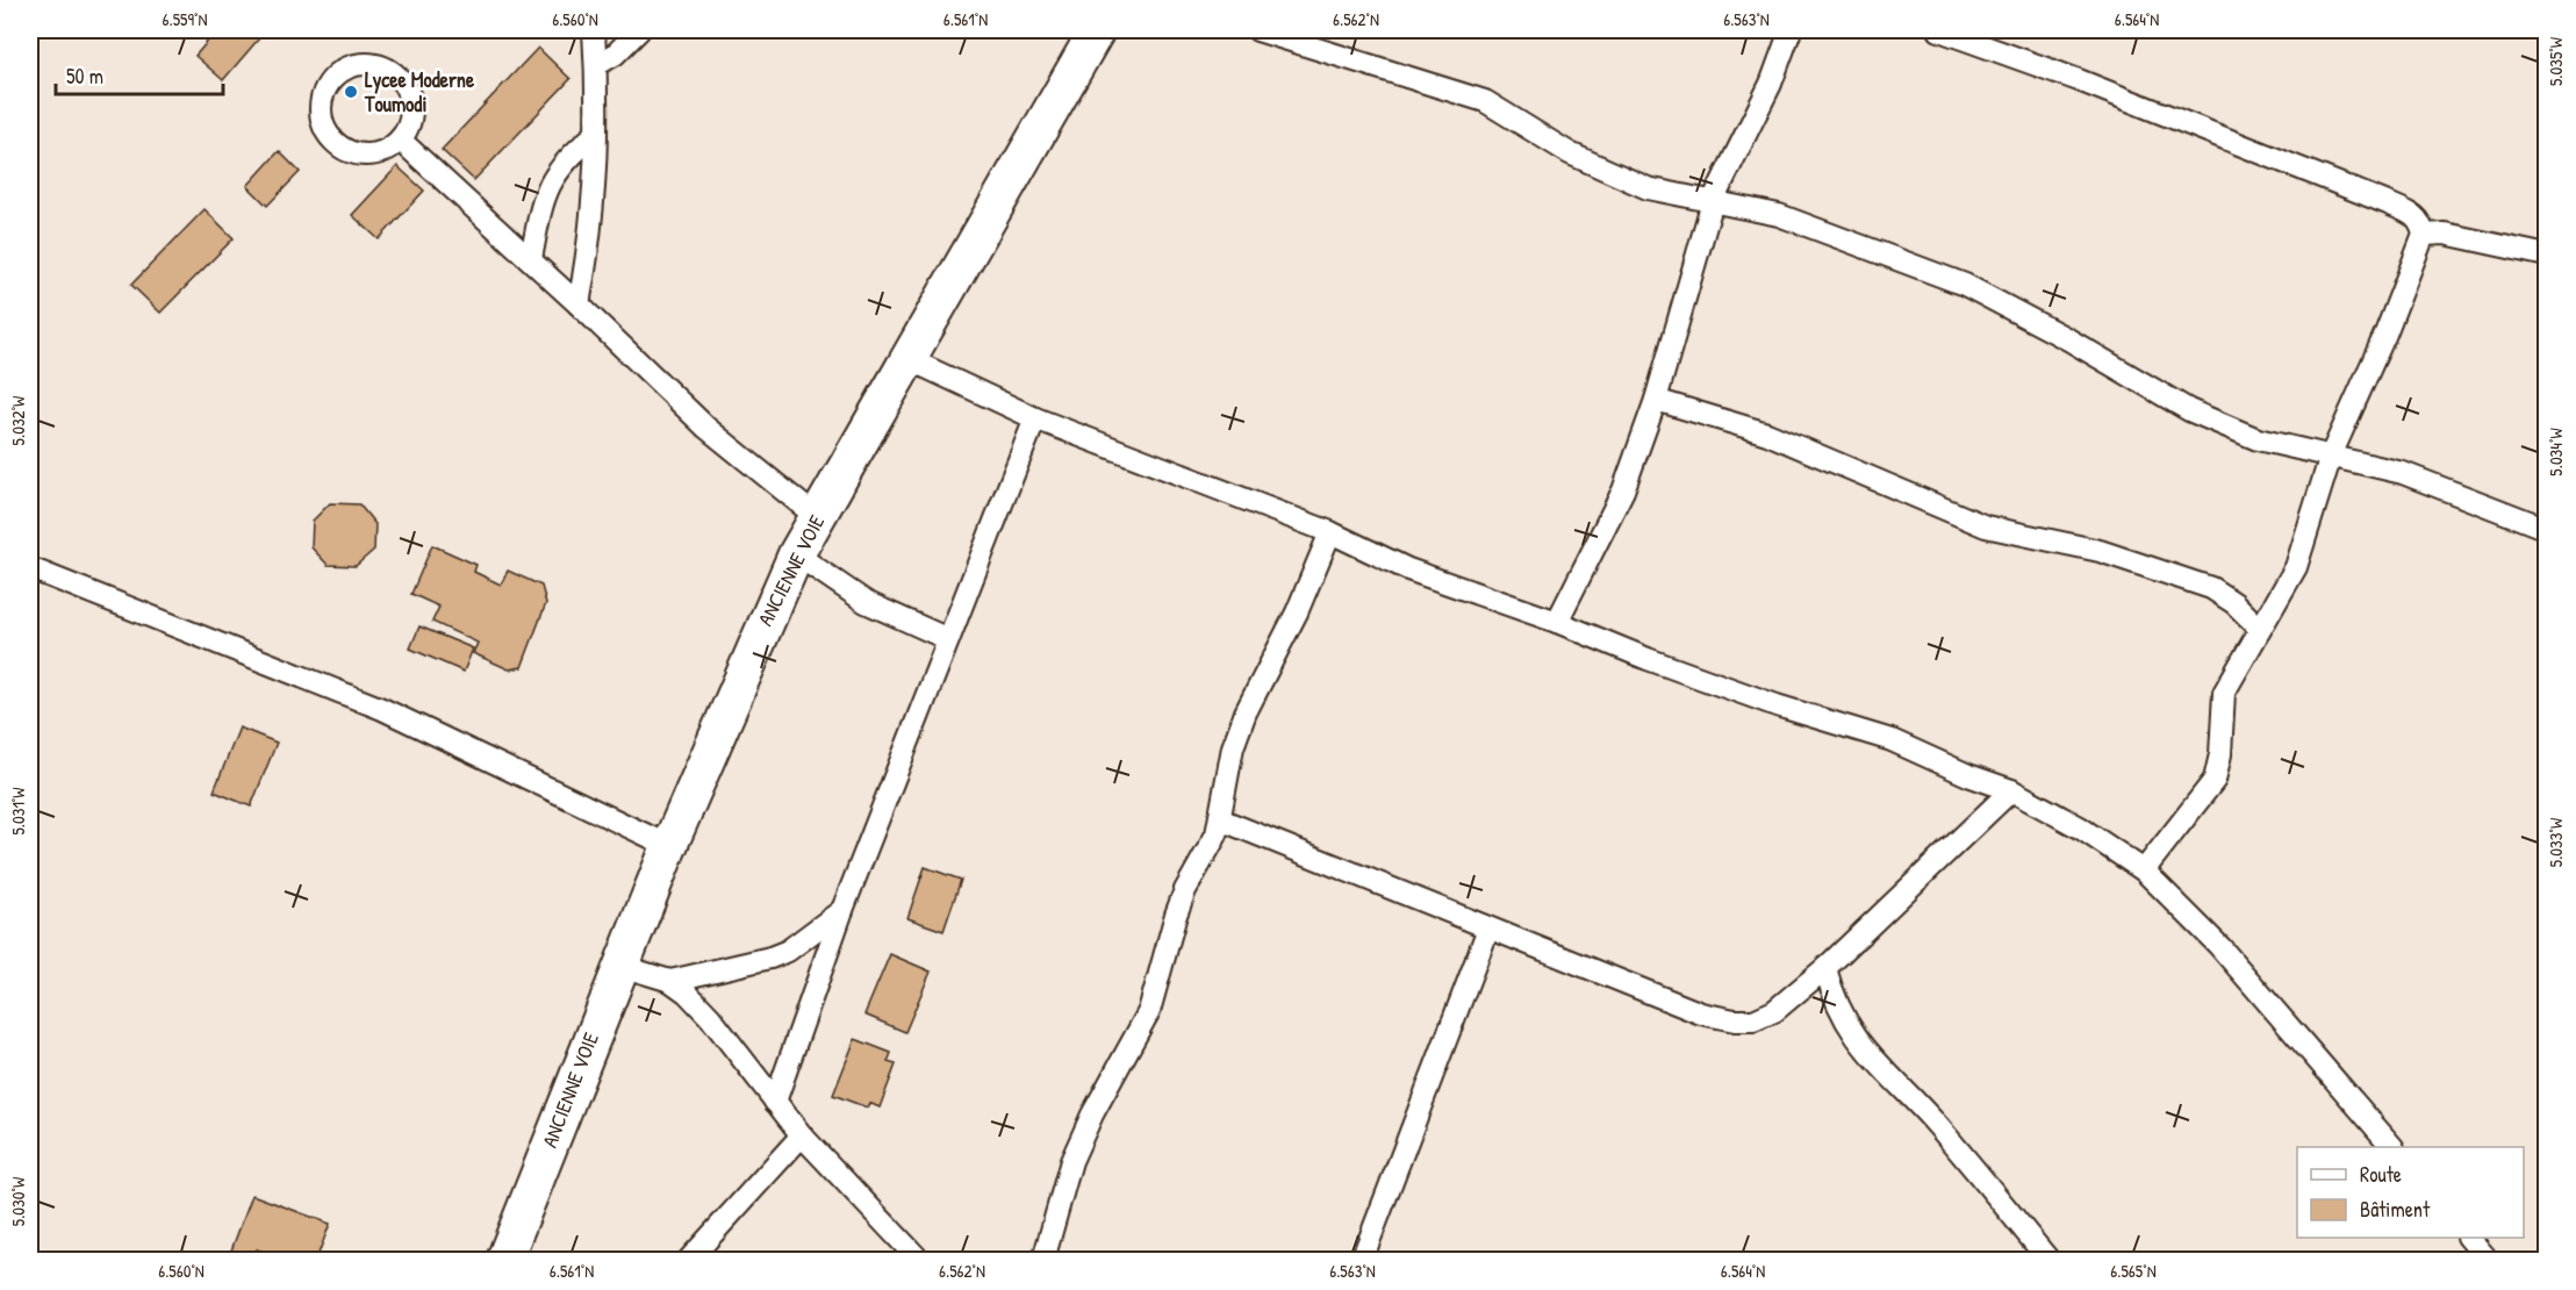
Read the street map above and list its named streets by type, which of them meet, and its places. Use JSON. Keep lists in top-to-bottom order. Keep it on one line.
{"streets":{"main road":["ANCIENNE VOIE"]},"places":["Lycee Moderne Toumodi"],"legend":["Route","Bâtiment"],"scale_bar":"50 m","coordinates":["6.559°N","6.560°N","6.561°N","6.562°N","6.563°N","6.564°N","5.035°W","5.032°W","5.034°W","5.031°W","5.033°W","5.030°W","6.565°N"]}
